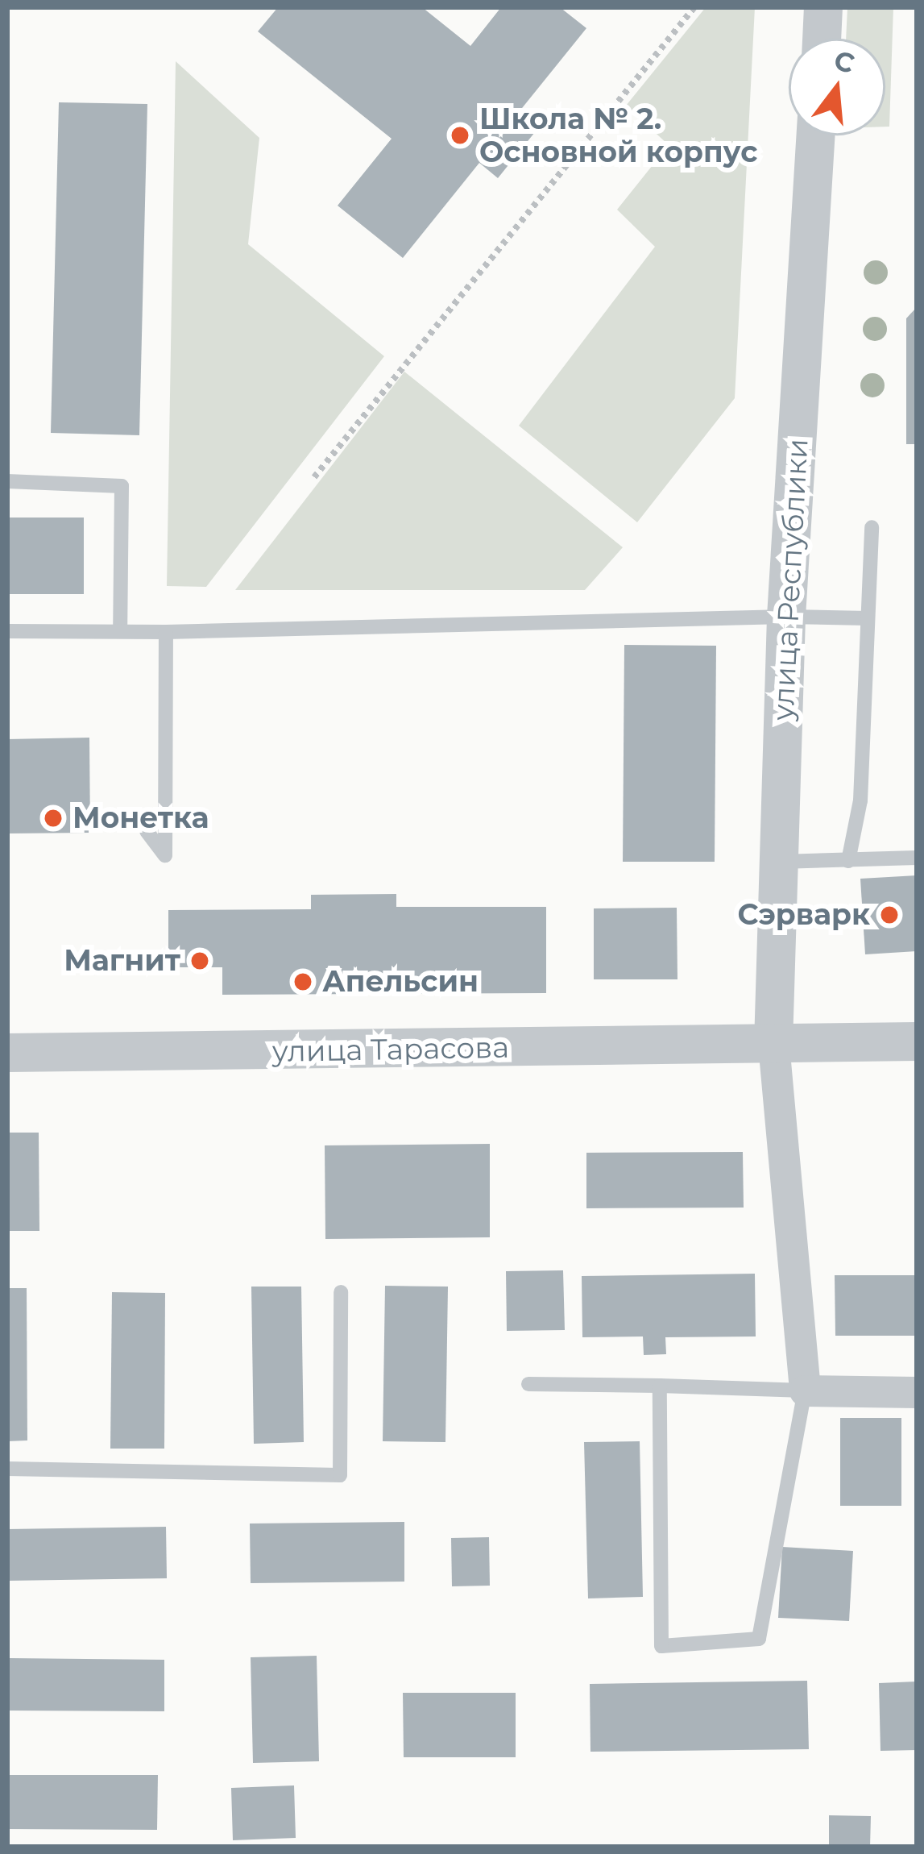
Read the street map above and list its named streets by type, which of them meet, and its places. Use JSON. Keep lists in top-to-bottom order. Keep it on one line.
{"streets":{"street":["улица Республики","улица Тарасова"]},"crossings":[["улица Республики","улица Тарасова"]],"places":["Школа № 2. Основной корпус","Монетка","Сэрварк","Магнит","Апельсин"],"north":"top"}
